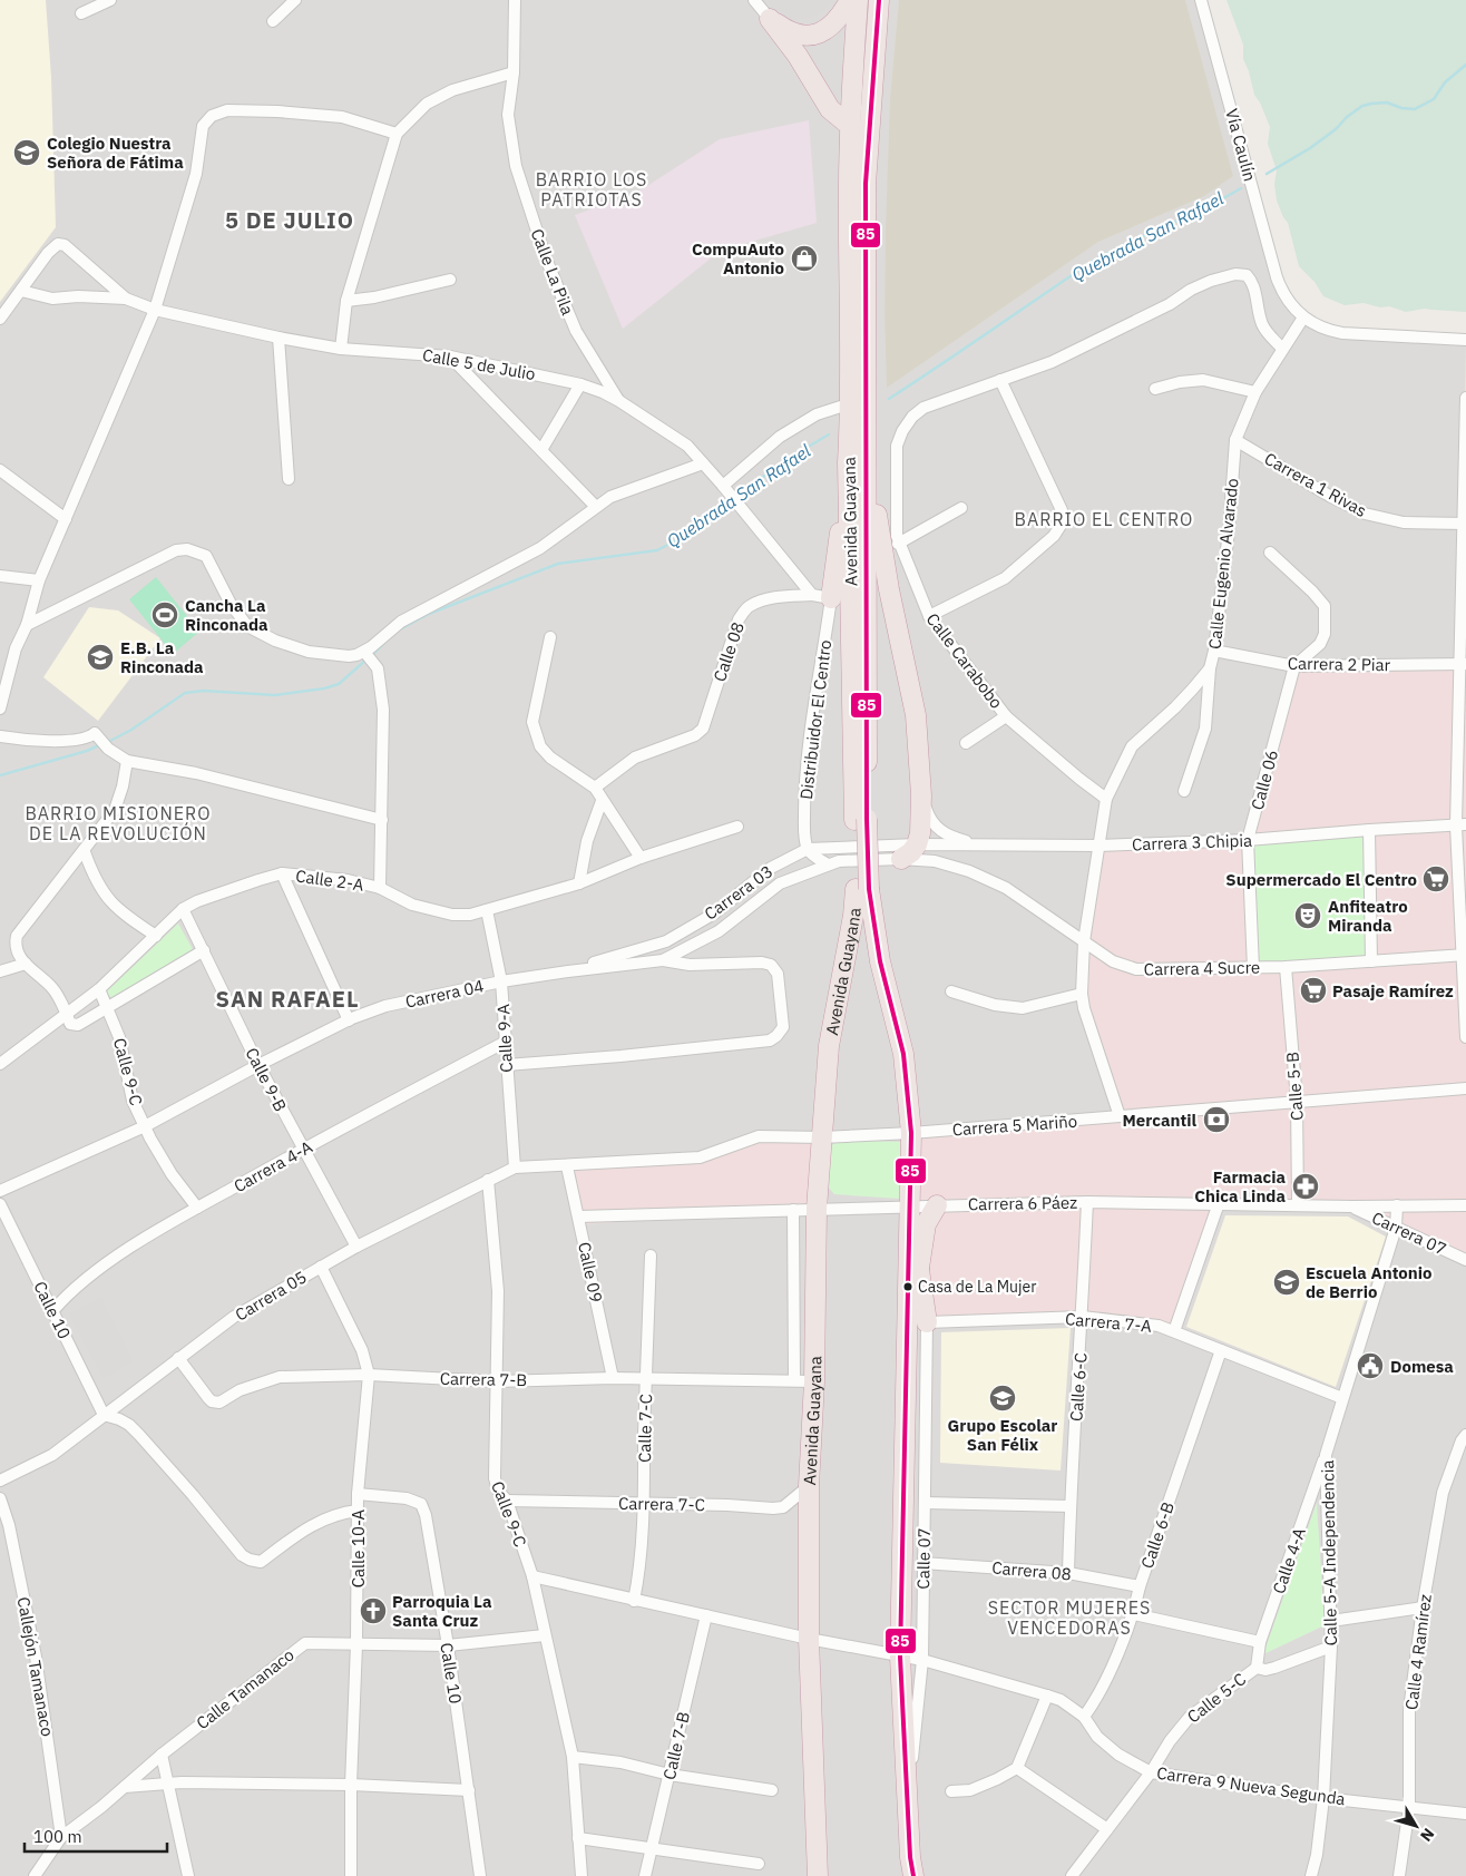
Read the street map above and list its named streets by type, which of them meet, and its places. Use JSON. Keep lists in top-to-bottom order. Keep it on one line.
{"streets":{"highway":["Avenida Guayana"],"street":["Vía Caulín","Calle La Pila","Calle 5 de Julio","Carrera 1 Rivas","Calle Eugenio Alvarado","Calle 08","Calle Carabobo","Carrera 2 Piar","Distribuidor El Centro","Calle 06","Carrera 3 Chipia","Calle 2-A","Carrera 03","Carrera 4 Sucre","Carrera 04","Calle 9-A","Calle 9-C","Calle 9-B","Calle 5-B","Carrera 5 Mariño","Carrera 4-A","Carrera 6 Páez","Carrera 07","Calle 09","Carrera 05","Calle 10","Carrera 7-A","Carrera 7-B","Calle 6-C","Calle 7-C","Carrera 7-C","Calle 6-B","Calle 10-A","Calle 5-A Independencia","Calle 07","Calle 4-A","Carrera 08","Calle 4 Ramírez","Callejón Tamanaco","Calle Tamanaco","Calle 5-C","Calle 7-B","Carrera 9 Nueva Segunda"]},"crossings":[["Vía Caulín","Calle Eugenio Alvarado"],["Calle La Pila","Calle 5 de Julio"],["Calle 5 de Julio","Calle 08"],["Calle 5 de Julio","Distribuidor El Centro"],["Carrera 1 Rivas","Calle Eugenio Alvarado"],["Avenida Guayana","Carrera 5 Mariño"],["Avenida Guayana","Carrera 6 Páez"],["Avenida Guayana","Carrera 7-B"],["Avenida Guayana","Carrera 7-C"],["Avenida Guayana","Calle 07"],["Avenida Guayana","Carrera 9 Nueva Segunda"],["Calle Eugenio Alvarado","Calle Carabobo"],["Calle Eugenio Alvarado","Carrera 2 Piar"],["Calle Eugenio Alvarado","Carrera 3 Chipia"],["Calle Eugenio Alvarado","Carrera 4 Sucre"],["Calle Eugenio Alvarado","Carrera 5 Mariño"],["Calle 08","Distribuidor El Centro"],["Carrera 2 Piar","Calle 06"],["Distribuidor El Centro","Carrera 03"],["Calle 06","Carrera 3 Chipia"],["Calle 06","Carrera 4 Sucre"],["Carrera 3 Chipia","Carrera 03"],["Calle 2-A","Calle 9-A"],["Calle 2-A","Calle 9-C"],["Calle 2-A","Calle 9-B"],["Carrera 03","Carrera 04"],["Carrera 4 Sucre","Carrera 04"],["Carrera 4 Sucre","Calle 5-B"],["Carrera 04","Calle 9-A"],["Carrera 04","Calle 9-C"],["Carrera 04","Calle 9-B"],["Calle 9-A","Carrera 4-A"],["Calle 9-A","Carrera 05"],["Calle 9-C","Carrera 4-A"],["Calle 9-C","Carrera 05"],["Calle 9-C","Carrera 7-B"],["Calle 9-C","Carrera 7-C"],["Calle 9-C","Calle Tamanaco"],["Calle 9-C","Carrera 9 Nueva Segunda"],["Calle 9-B","Carrera 4-A"],["Calle 9-B","Carrera 05"],["Calle 5-B","Carrera 5 Mariño"],["Calle 5-B","Carrera 6 Páez"],["Carrera 5 Mariño","Calle 09"],["Carrera 5 Mariño","Carrera 05"],["Carrera 4-A","Calle 10"],["Carrera 6 Páez","Carrera 07"],["Carrera 6 Páez","Calle 09"],["Carrera 6 Páez","Calle 6-C"],["Carrera 6 Páez","Calle 5-A Independencia"],["Carrera 07","Calle 5-A Independencia"],["Calle 09","Carrera 05"],["Calle 09","Carrera 7-B"],["Carrera 05","Calle 10"],["Carrera 05","Carrera 7-B"],["Carrera 05","Calle 10-A"],["Calle 10","Calle 10-A"],["Calle 10","Calle Tamanaco"],["Carrera 7-A","Calle 6-C"],["Carrera 7-A","Calle 6-B"],["Carrera 7-A","Calle 5-A Independencia"],["Carrera 7-A","Calle 07"],["Carrera 7-B","Calle 7-C"],["Carrera 7-B","Calle 10-A"],["Calle 6-C","Carrera 08"],["Calle 7-C","Carrera 7-C"],["Calle 7-C","Carrera 9 Nueva Segunda"],["Calle 6-B","Carrera 08"],["Calle 6-B","Carrera 9 Nueva Segunda"],["Calle 10-A","Calle Tamanaco"],["Calle 5-A Independencia","Calle 4-A"],["Calle 5-A Independencia","Calle 5-C"],["Calle 5-A Independencia","Carrera 9 Nueva Segunda"],["Calle 07","Carrera 08"],["Calle 07","Carrera 9 Nueva Segunda"],["Calle 4-A","Calle 5-C"],["Calle 4 Ramírez","Carrera 9 Nueva Segunda"],["Callejón Tamanaco","Calle Tamanaco"],["Calle 5-C","Carrera 9 Nueva Segunda"],["Calle 7-B","Carrera 9 Nueva Segunda"]],"districts":["BARRIO LOS PATRIOTAS","5 DE JULIO","BARRIO EL CENTRO","BARRIO MISIONERO DE LA REVOLUCIÓN","SAN RAFAEL","SECTOR MUJERES VENCEDORAS"],"water":["Quebrada San Rafael"],"places":{"school or university":["Colegio Nuestra Señora de Fátima","E.B. La Rinconada","Escuela Antonio de Berrio","Grupo Escolar San Félix"],"shop":["CompuAuto Antonio"],"sports":["Cancha La Rinconada"],"supermarket":["Supermercado El Centro","Pasaje Ramírez"],"theatre":["Anfiteatro Miranda"],"bank":["Mercantil"],"pharmacy":["Farmacia Chica Linda"],"other":["Casa de La Mujer"],"public building":["Domesa"],"church":["Parroquia La Santa Cruz"]},"lines":["transit line 85"],"scale_bar":"100 m","north":"bottom right"}
